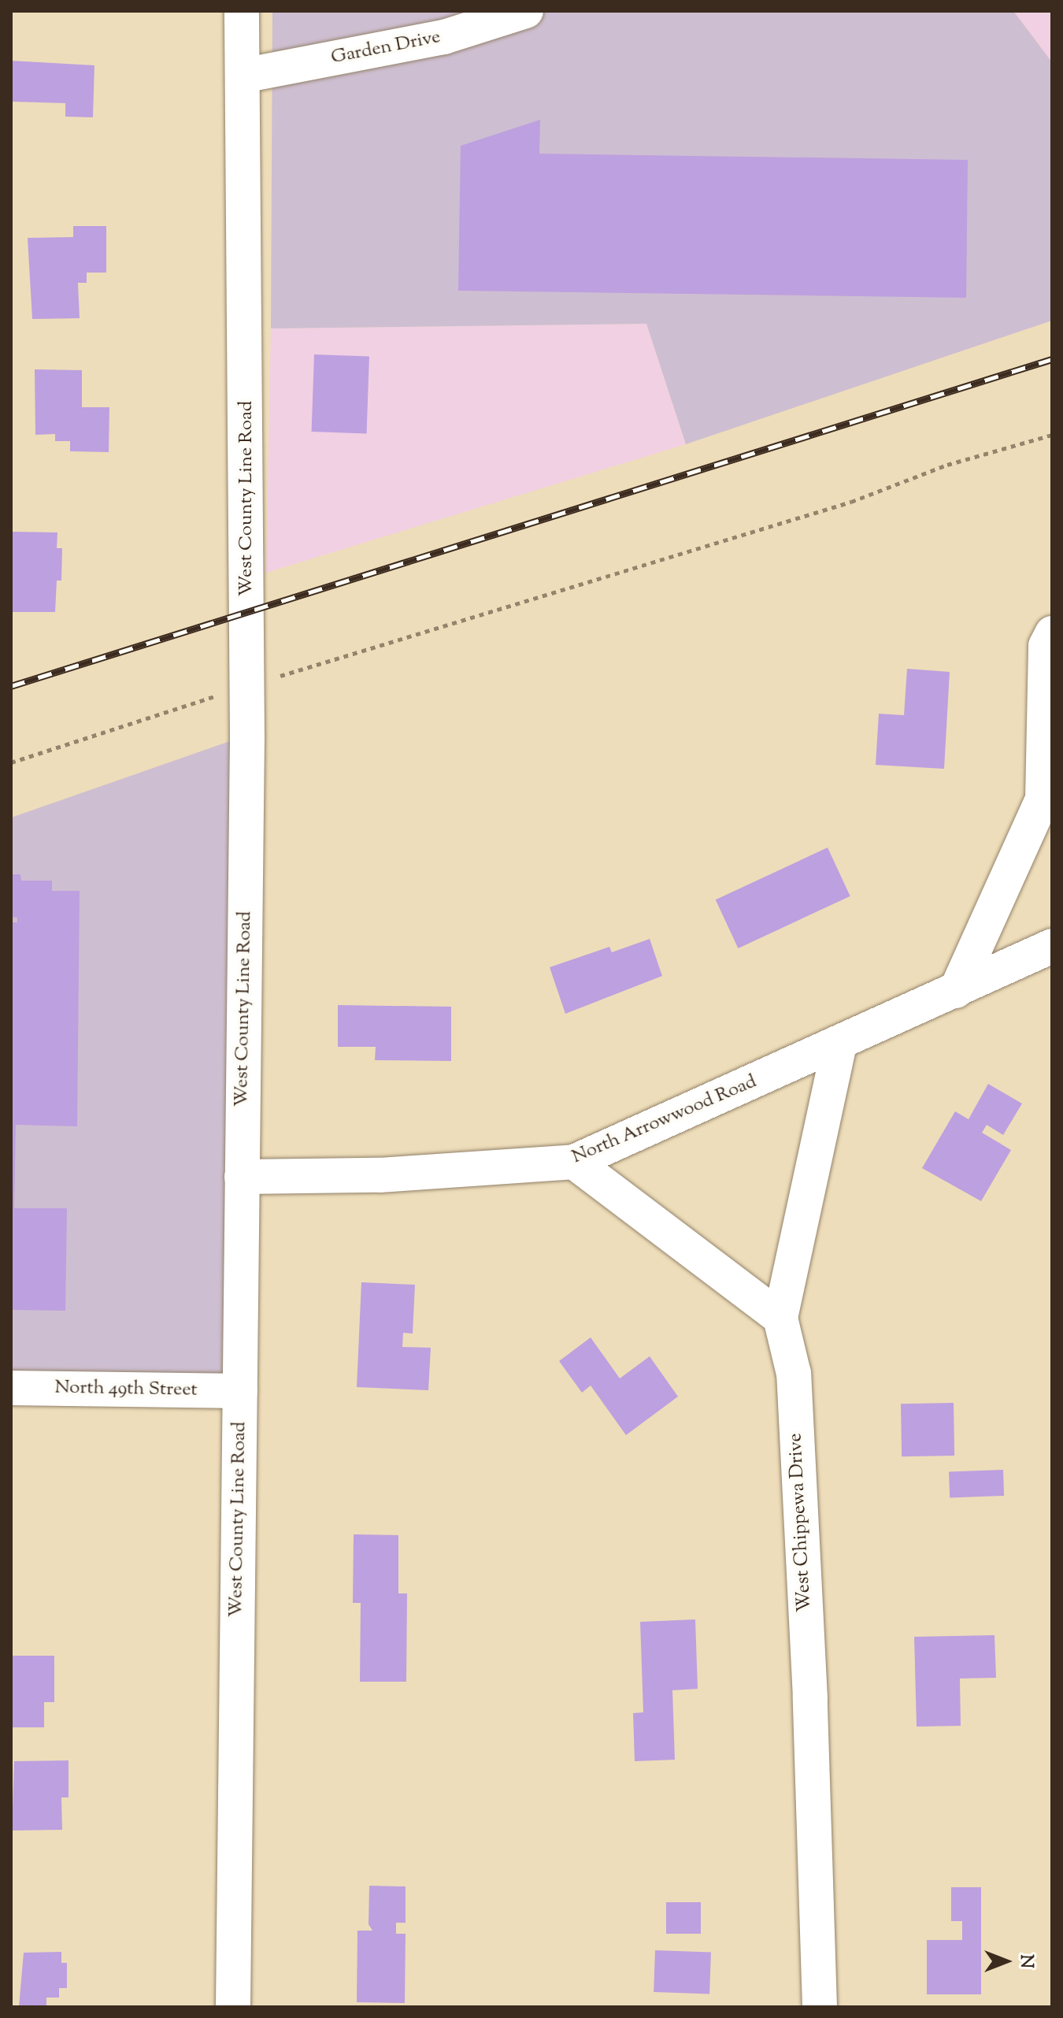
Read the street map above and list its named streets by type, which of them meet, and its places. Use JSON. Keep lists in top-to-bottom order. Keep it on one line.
{"streets":{"street":["Garden Drive","West County Line Road","North Arrowwood Road","North 49th Street","West Chippewa Drive"]},"crossings":[["Garden Drive","West County Line Road"],["West County Line Road","North Arrowwood Road"],["West County Line Road","North 49th Street"],["North Arrowwood Road","West Chippewa Drive"]],"north":"right"}
